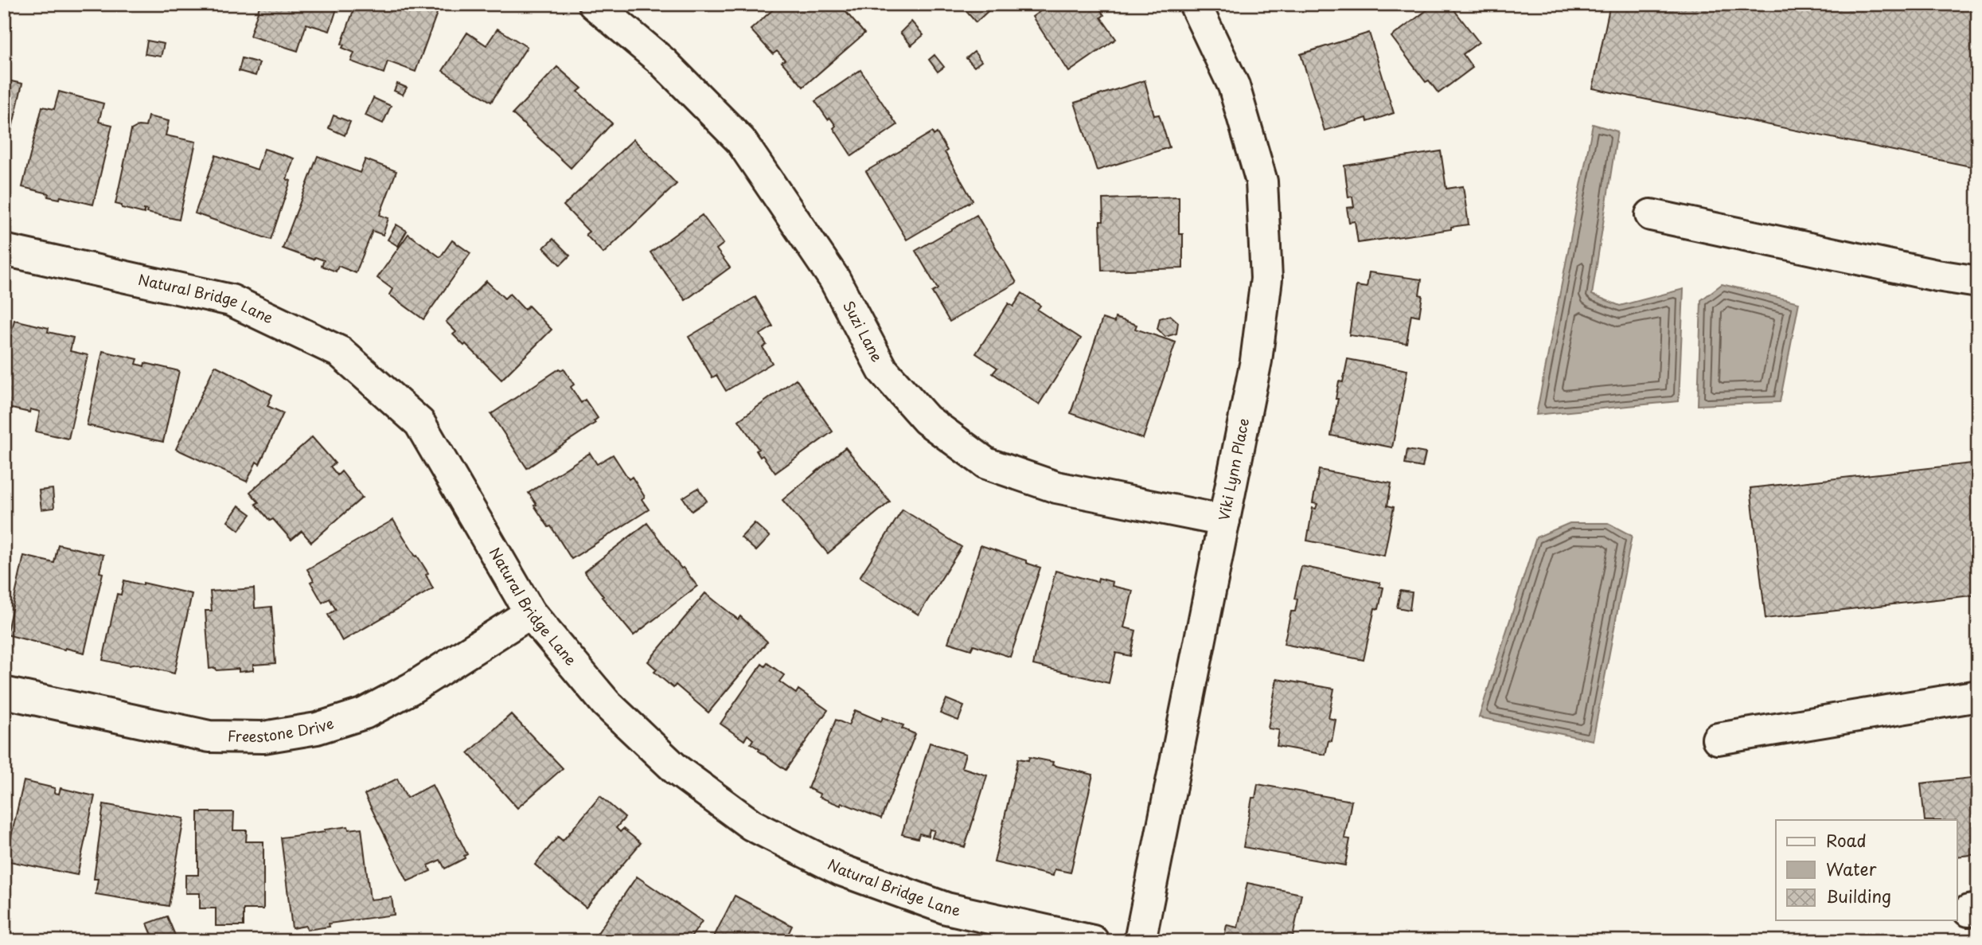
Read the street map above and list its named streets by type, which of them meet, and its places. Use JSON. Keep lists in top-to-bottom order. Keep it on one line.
{"streets":{"street":["Natural Bridge Lane","Suzi Lane","Viki Lynn Place","Freestone Drive"]},"crossings":[["Natural Bridge Lane","Freestone Drive"],["Suzi Lane","Viki Lynn Place"]],"legend":["Road","Water","Building"]}
